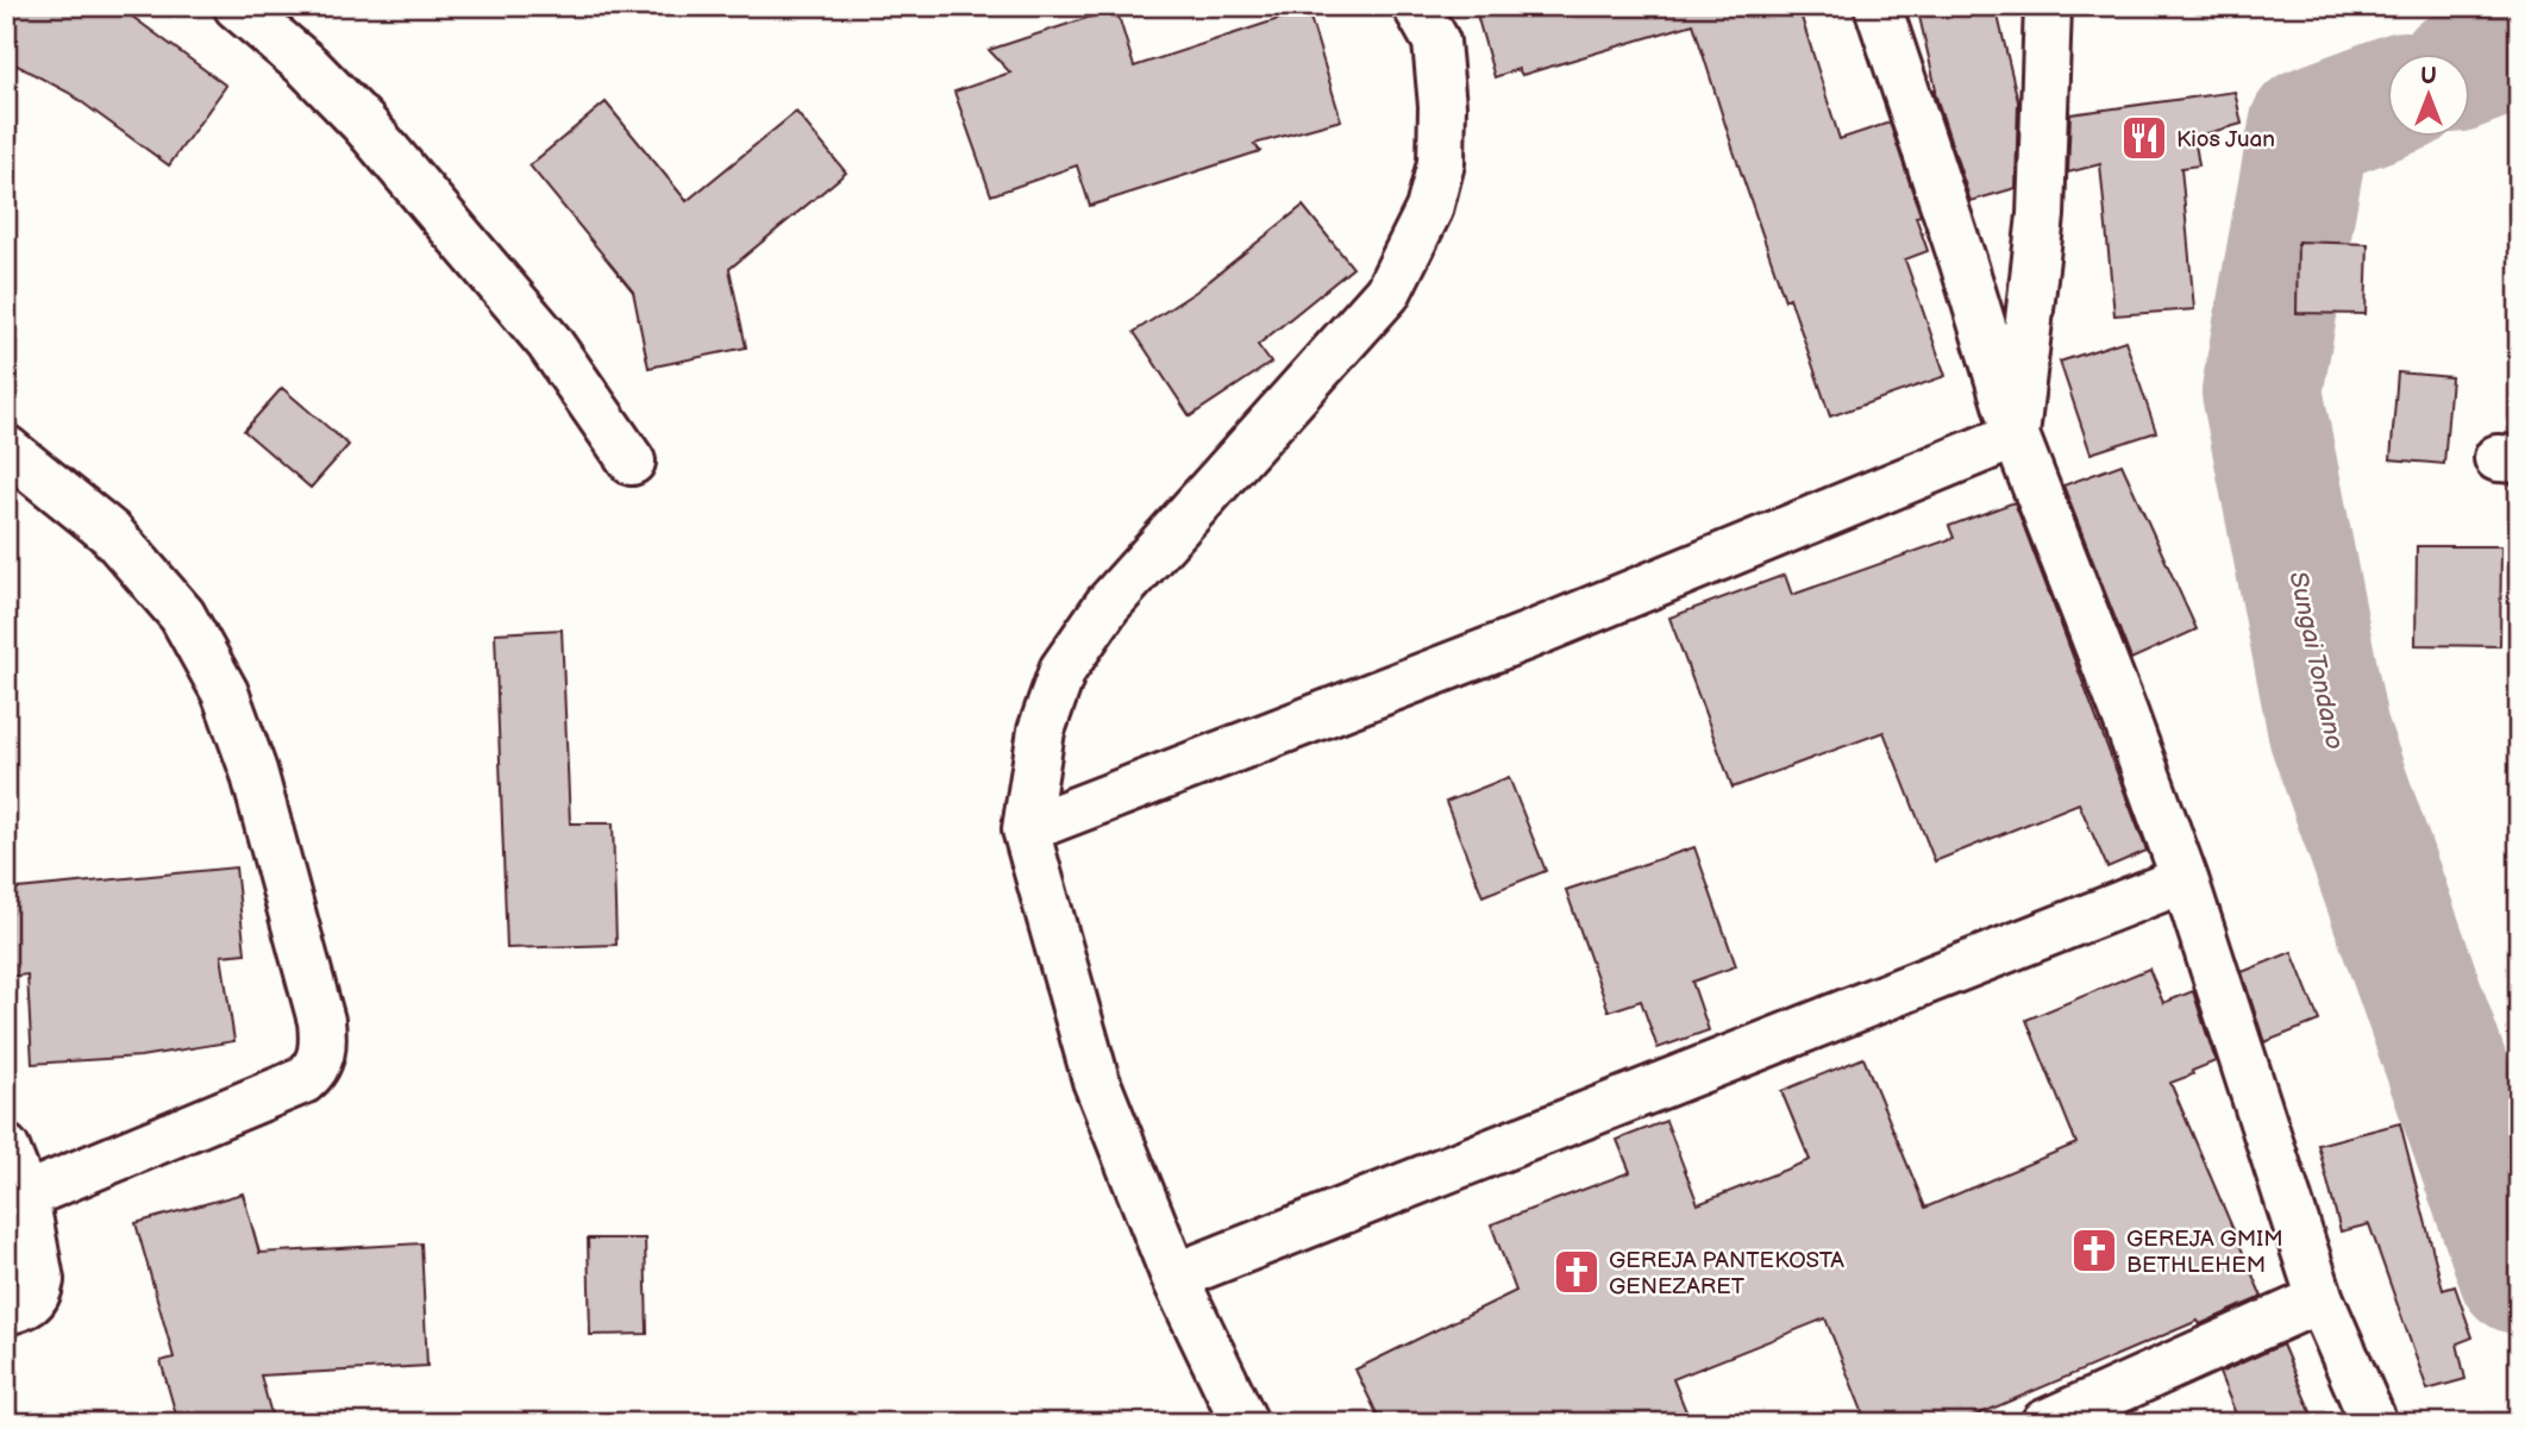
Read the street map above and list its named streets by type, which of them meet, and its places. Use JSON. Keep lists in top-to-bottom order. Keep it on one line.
{"water":["Sungai Tondano"],"places":{"restaurant":["Kios Juan"],"church":["GEREJA GMIM BETHLEHEM","GEREJA PANTEKOSTA GENEZARET"]},"north":"top"}
